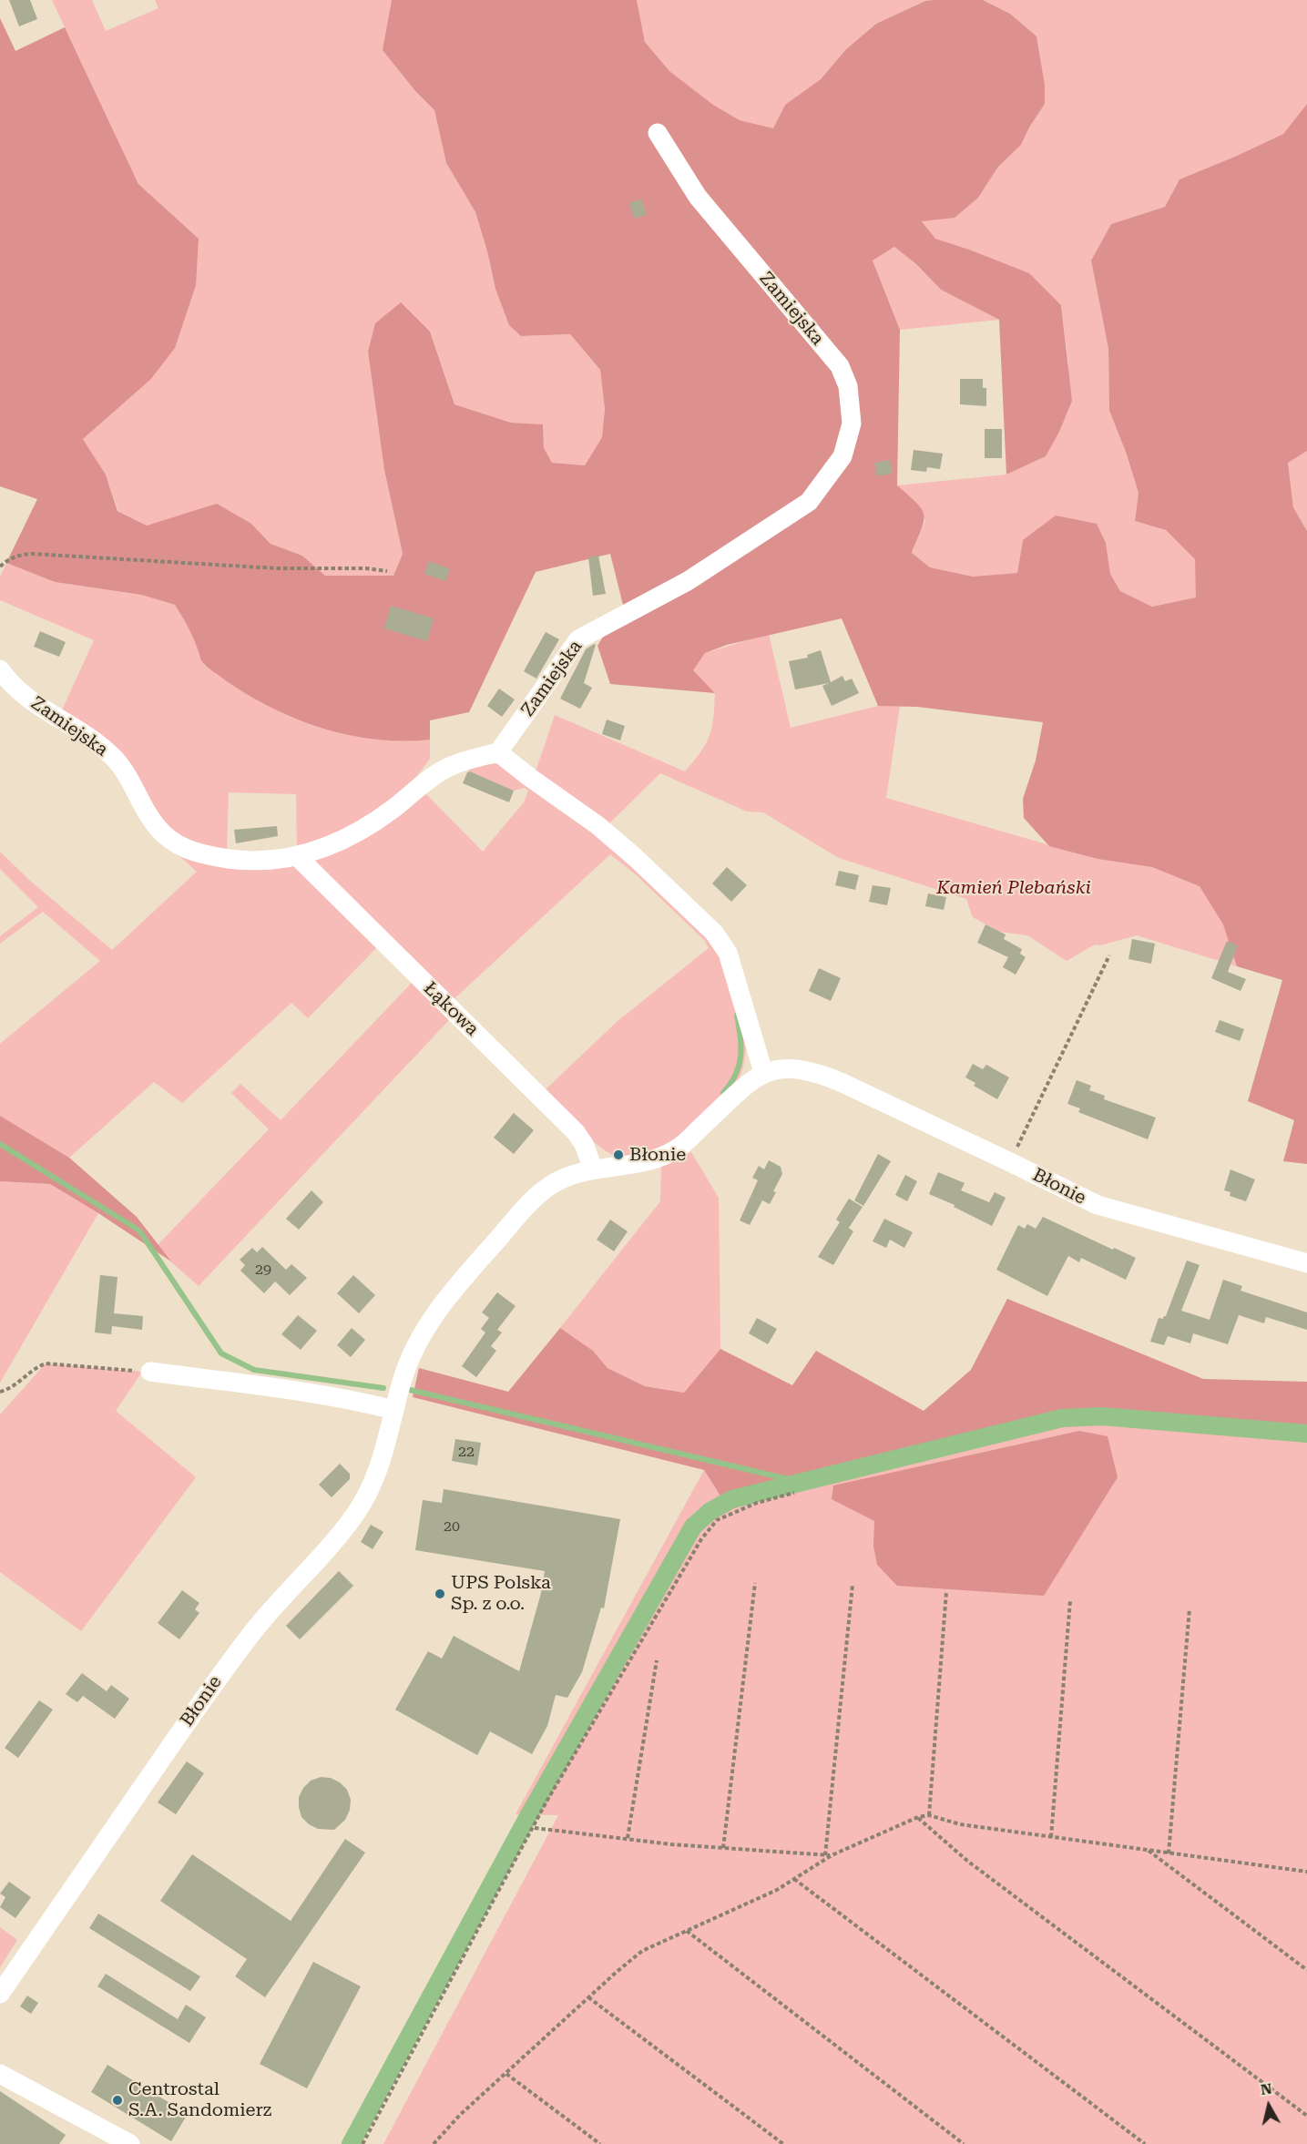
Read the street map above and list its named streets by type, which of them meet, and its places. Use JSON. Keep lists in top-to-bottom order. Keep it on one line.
{"streets":{"street":["Zamiejska","Łąkowa","Błonie"]},"crossings":[["Zamiejska","Łąkowa"],["Łąkowa","Błonie"]],"parks":["Kamień Plebański"],"places":["Błonie","UPS Polska Sp. z o.o.","Centrostal S.A. Sandomierz"],"house_numbers":["29","22","20"],"north":"top"}
